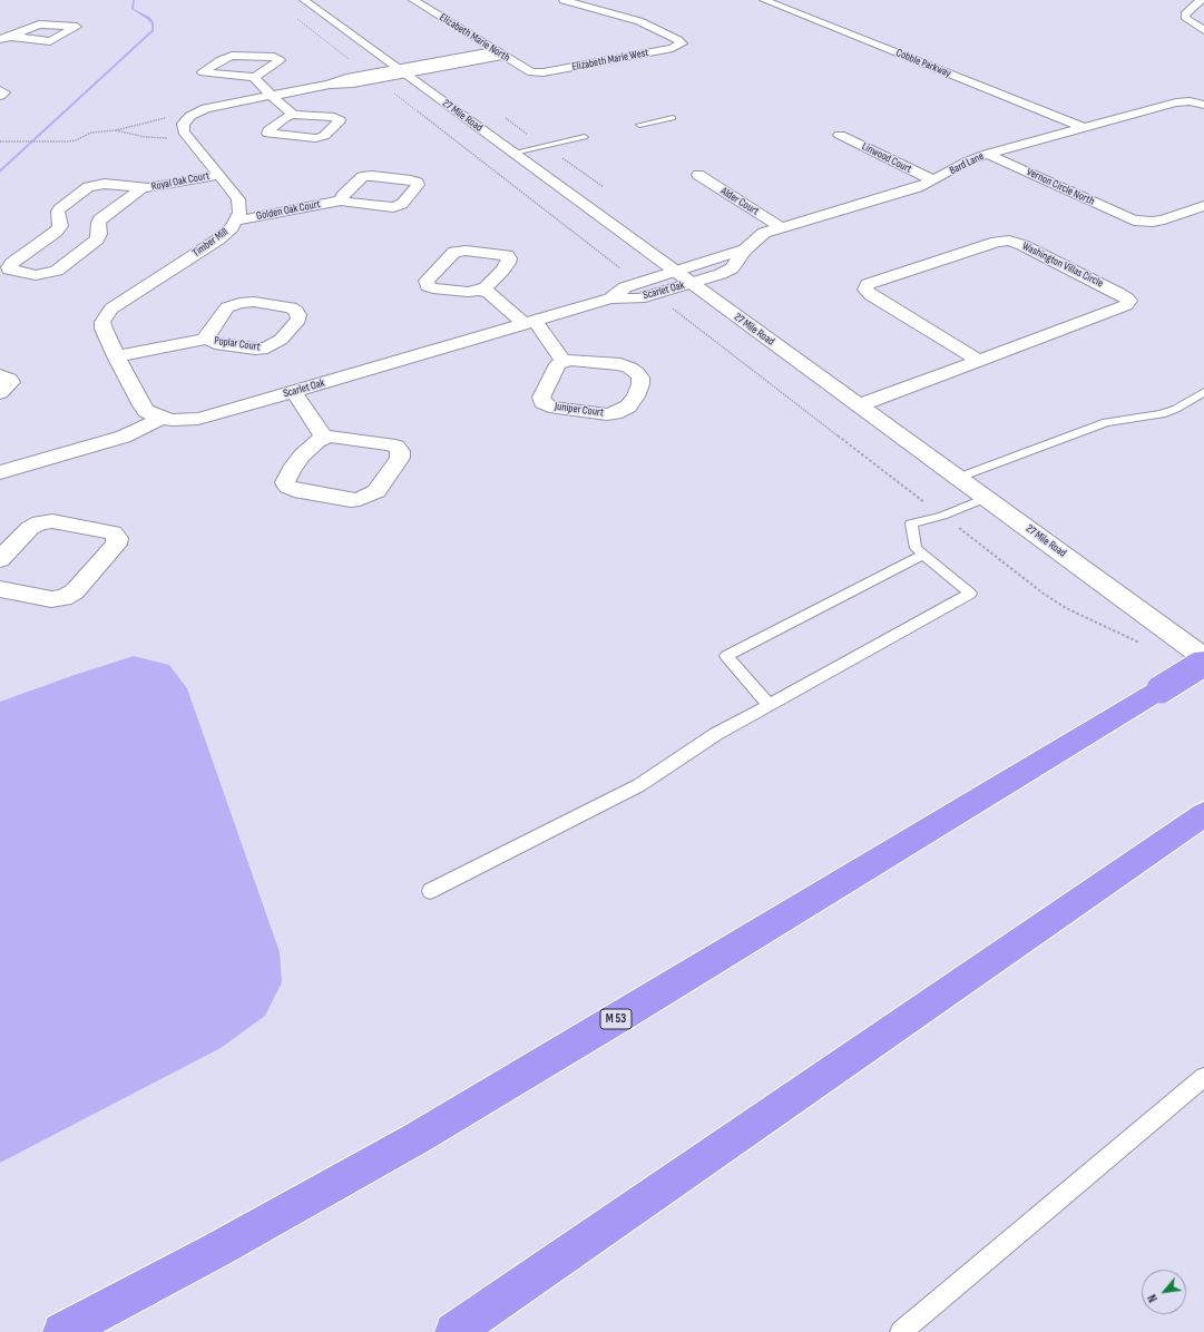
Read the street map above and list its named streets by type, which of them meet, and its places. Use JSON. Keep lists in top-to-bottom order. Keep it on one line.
{"streets":{"highway":["M 53"],"street":["Elizabeth Marie North","Elizabeth Marie West","Cobble Parkway","27 Mile Road","Linwood Court","Bard Lane","Royal Oak Court","Vernon Circle North","Alder Court","Golden Oak Court","Timber Mill","Washington Villas Circle","Scarlet Oak","Poplar Court","Juniper Court"]},"crossings":[["Elizabeth Marie North","Elizabeth Marie West"],["Cobble Parkway","Bard Lane"],["27 Mile Road","Bard Lane"],["27 Mile Road","Washington Villas Circle"],["27 Mile Road","Scarlet Oak"],["Linwood Court","Bard Lane"],["Bard Lane","Vernon Circle North"],["Bard Lane","Alder Court"],["Bard Lane","Scarlet Oak"],["Royal Oak Court","Timber Mill"],["Golden Oak Court","Timber Mill"],["Timber Mill","Scarlet Oak"],["Timber Mill","Poplar Court"]],"north":"bottom left"}
